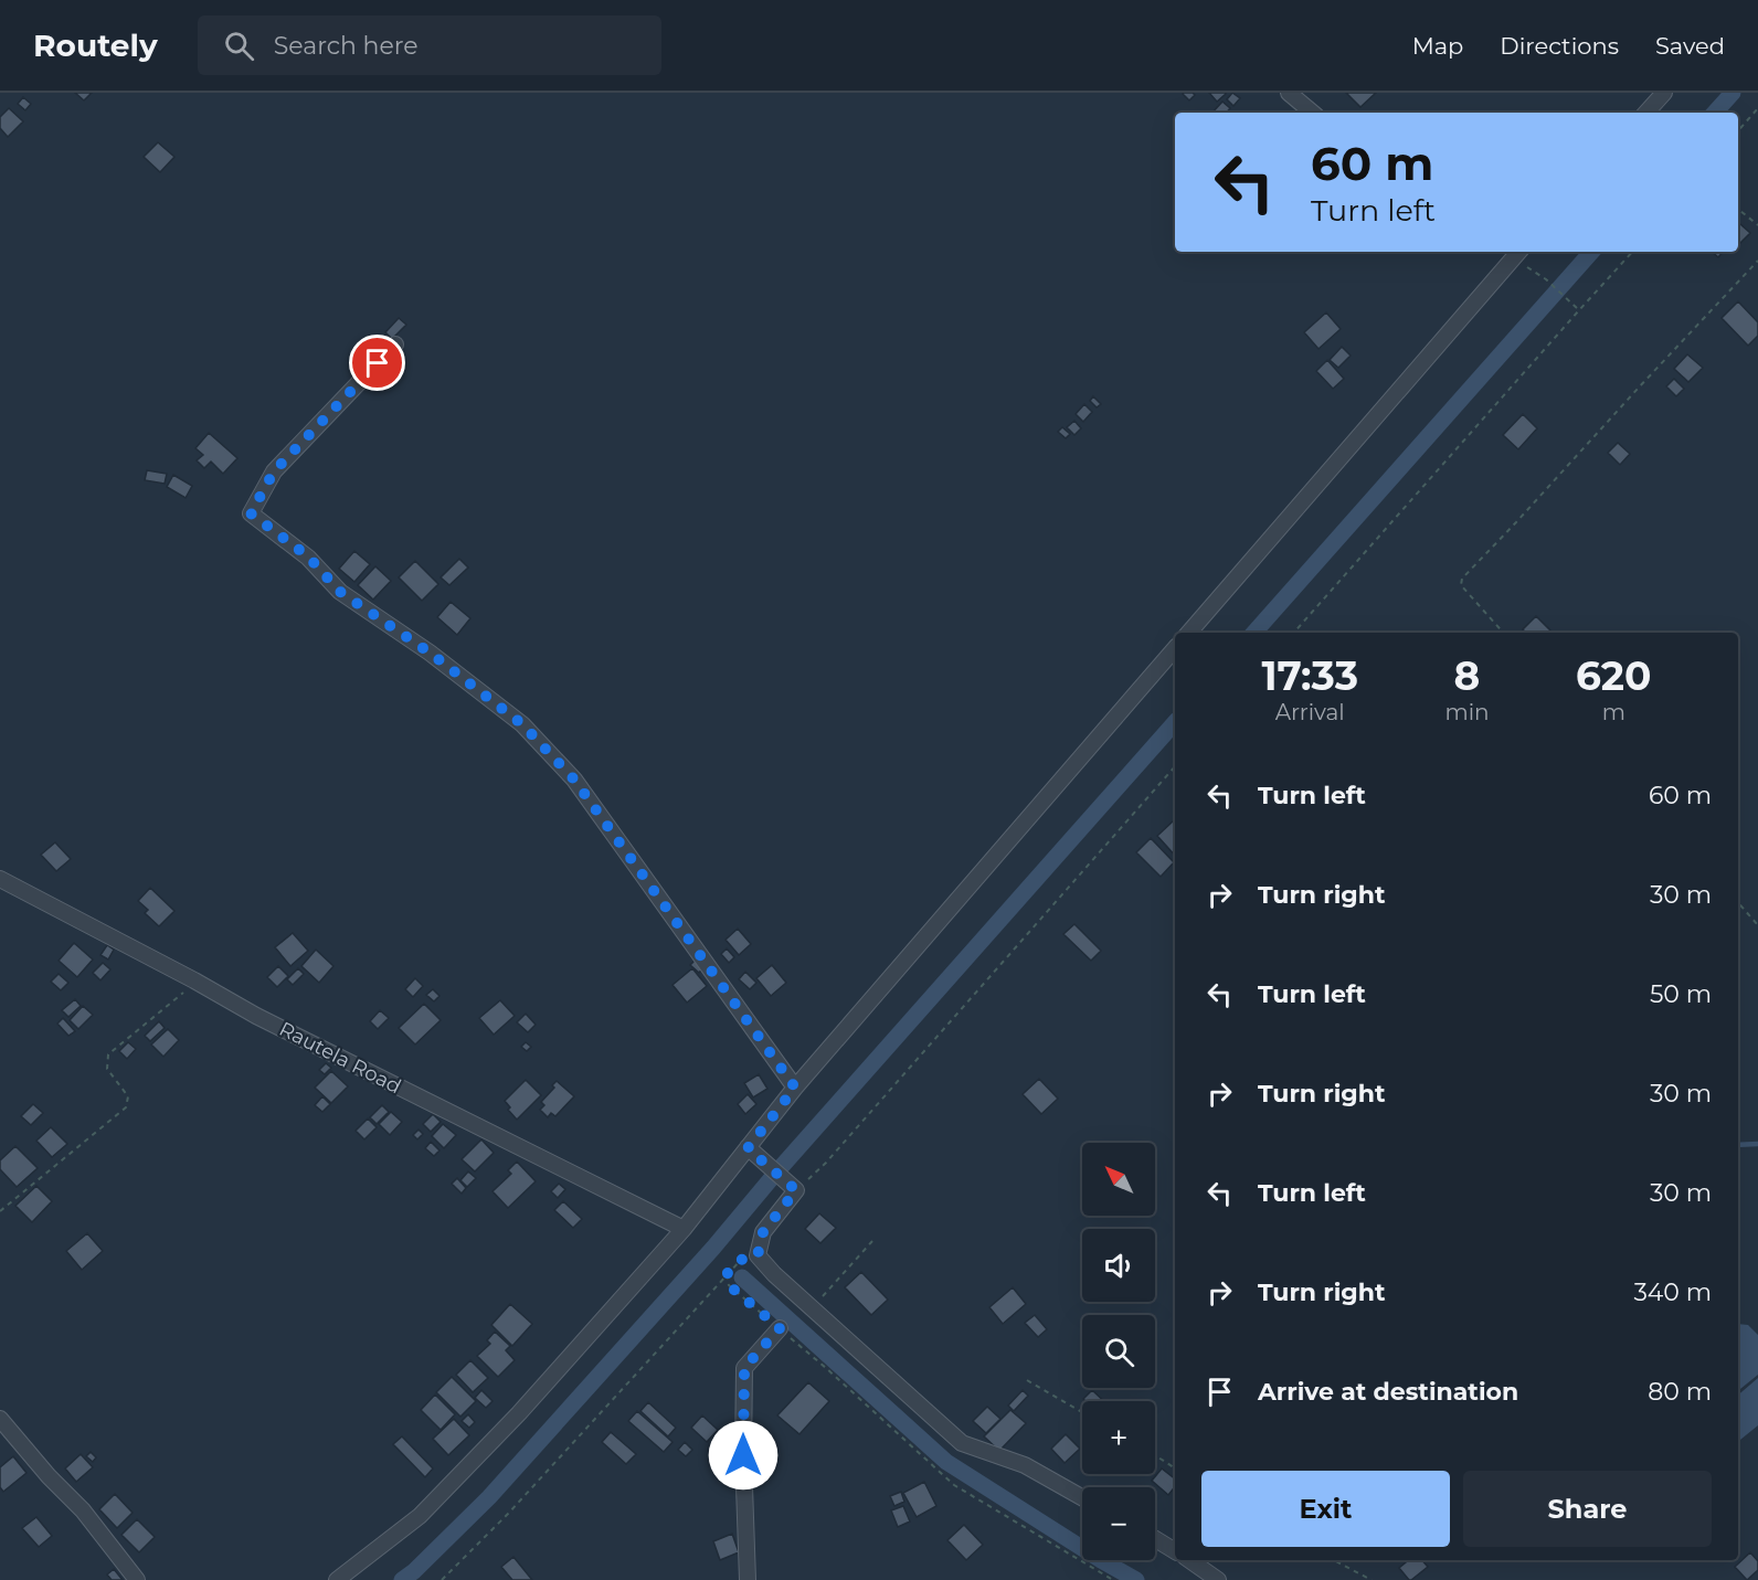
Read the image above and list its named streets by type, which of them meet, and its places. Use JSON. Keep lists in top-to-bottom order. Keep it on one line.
{"streets":{"street":["Rautela Road"]},"north":"top left","page":{"header":"Routely","search":"Search here","nav":["Map","Directions","Saved"],"turn":["60 m","Turn left"],"eta":["17:33","Arrival","8","min","620","m"],"list":[{"name":"Turn left","value":"60 m"},{"name":"Turn right","value":"30 m"},{"name":"Turn left","value":"50 m"},{"name":"Turn right","value":"30 m"},{"name":"Turn left","value":"30 m"},{"name":"Turn right","value":"340 m"},{"name":"Arrive at destination","value":"80 m"}],"map_buttons":["+","−"],"buttons":["Exit","Share"]}}
